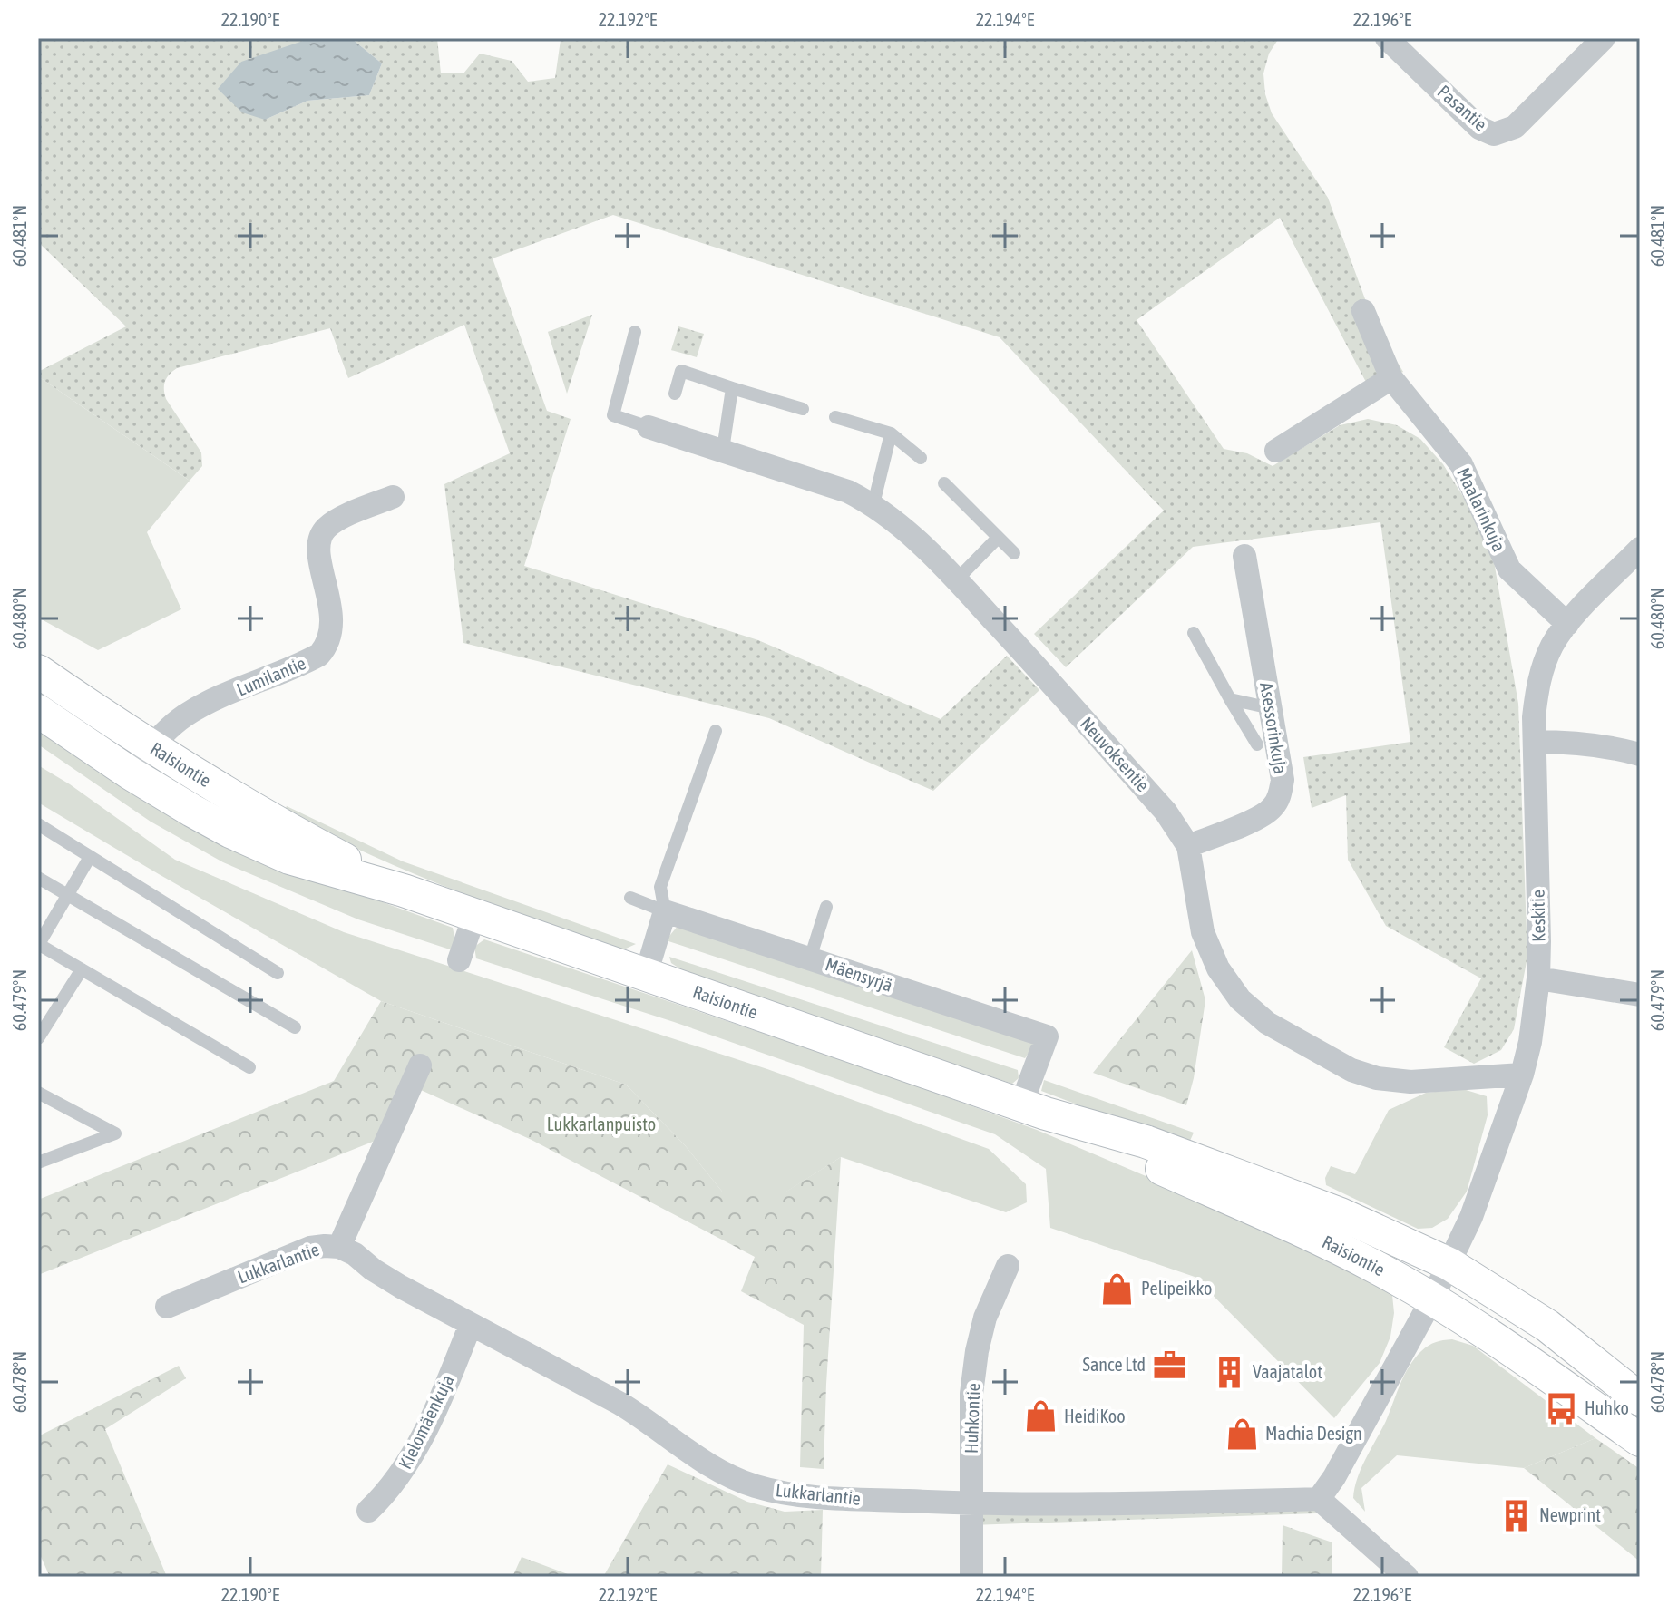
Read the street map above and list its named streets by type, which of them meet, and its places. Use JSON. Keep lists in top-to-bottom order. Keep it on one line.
{"streets":{"main road":["Raisiontie"],"street":["Pasantie","Maalarinkuja","Lumilantie","Asessorinkuja","Neuvoksentie","Keskitie","Mäensyrjä","Lukkarlantie","Huhkontie","Kielomäenkuja"]},"crossings":[["Maalarinkuja","Keskitie"],["Lumilantie","Raisiontie"],["Asessorinkuja","Neuvoksentie"],["Neuvoksentie","Keskitie"],["Raisiontie","Keskitie"],["Raisiontie","Mäensyrjä"],["Lukkarlantie","Huhkontie"],["Lukkarlantie","Kielomäenkuja"]],"parks":["Lukkarlanpuisto"],"places":{"shop":["Pelipeikko","HeidiKoo","Machia Design"],"office":["Sance Ltd"],"building":["Vaajatalot","Newprint"],"bus stop":["Huhko"]},"coordinates":["22.190°E","22.192°E","22.194°E","22.196°E","60.481°N","60.480°N","60.479°N","60.478°N"]}
